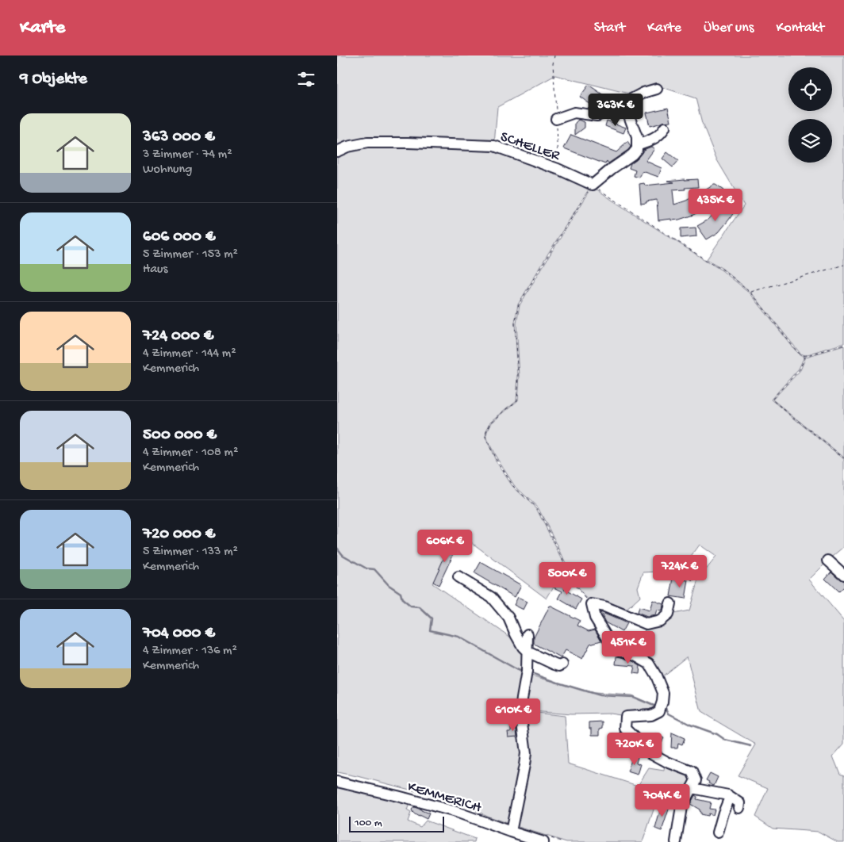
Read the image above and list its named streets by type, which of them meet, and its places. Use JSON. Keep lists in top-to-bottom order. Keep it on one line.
{"streets":{"street":["SCHELLER","KEMMERICH"]},"scale_bar":"100 m","page":{"header":"Karte","nav":["Start","Karte","Über uns","Kontakt"],"heading":"9 Objekte","price":["363K €","435K €","606K €","724K €","500K €","451K €","610K €","720K €","704K €"],"list":[{"name":"363 000 €","note":"3 Zimmer · 74 m² · Wohnung"},{"name":"606 000 €","note":"5 Zimmer · 153 m² · Haus"},{"name":"724 000 €","note":"4 Zimmer · 144 m² · Kemmerich"},{"name":"500 000 €","note":"4 Zimmer · 108 m² · Kemmerich"},{"name":"720 000 €","note":"5 Zimmer · 133 m² · Kemmerich"},{"name":"704 000 €","note":"4 Zimmer · 136 m² · Kemmerich"}],"scale":"100 m"}}
